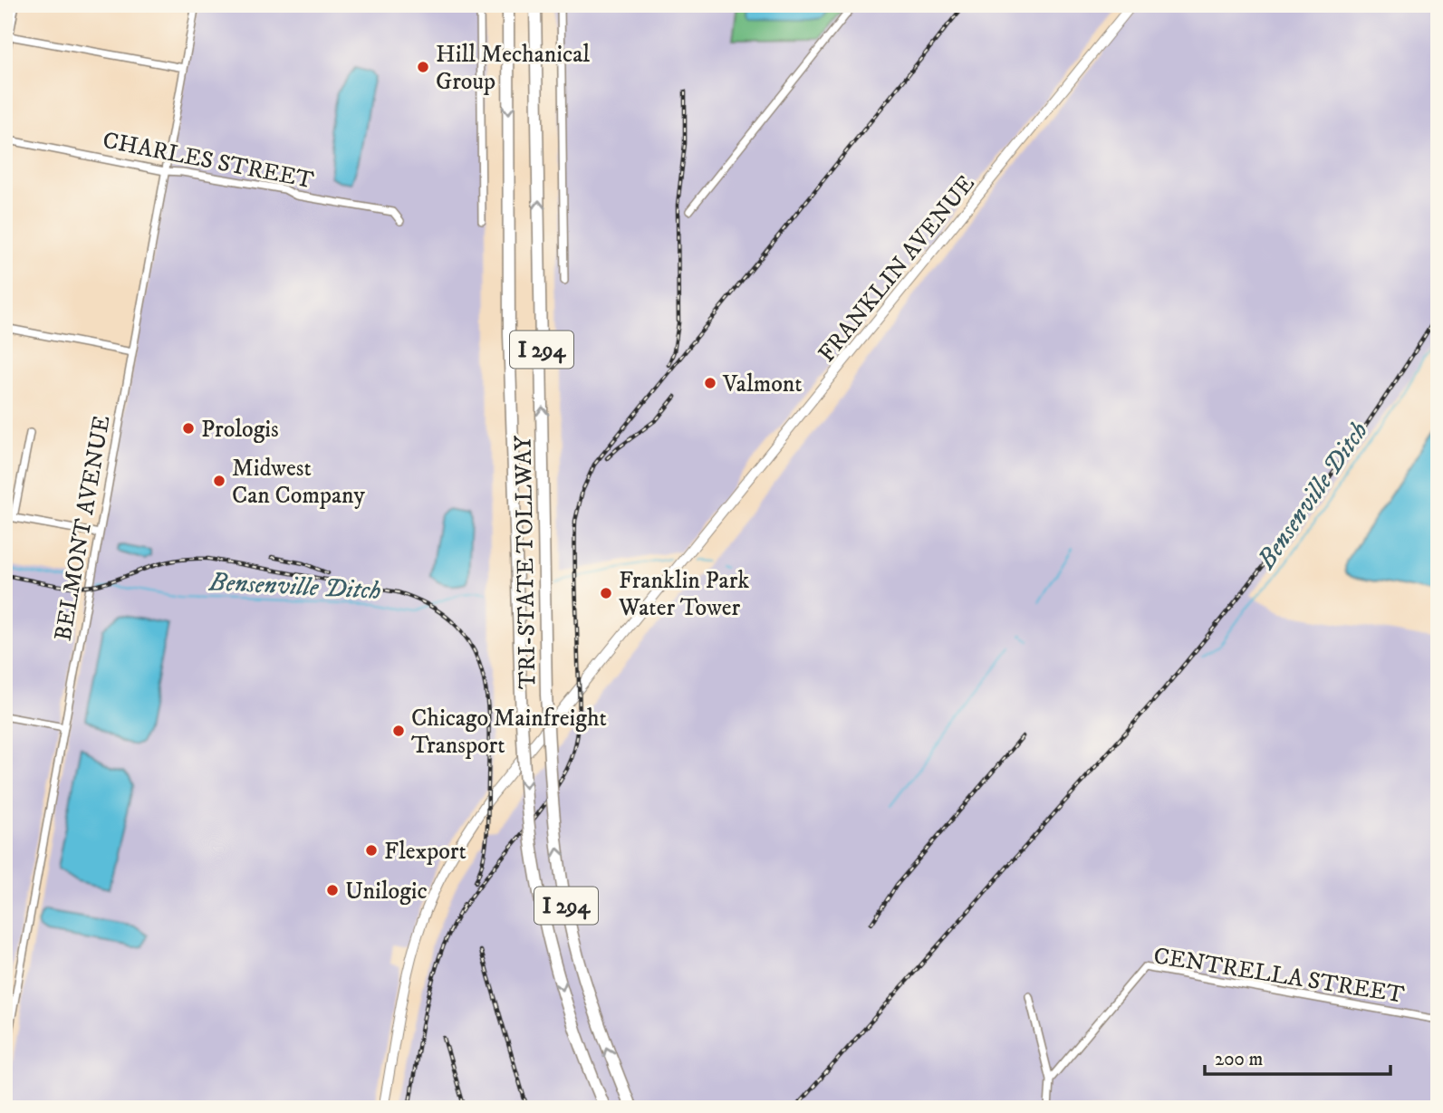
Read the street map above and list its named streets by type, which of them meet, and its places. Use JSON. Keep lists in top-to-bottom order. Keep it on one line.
{"streets":{"highway":["I 294","TRI-STATE TOLLWAY"],"main road":["FRANKLIN AVENUE"],"street":["CHARLES STREET","BELMONT AVENUE","CENTRELLA STREET"]},"crossings":[["CHARLES STREET","BELMONT AVENUE"]],"water":["Bensenville Ditch"],"places":["Hill Mechanical Group","Valmont","Prologis","Midwest Can Company","Franklin Park Water Tower","Chicago Mainfreight Transport","Flexport","Unilogic"],"scale_bar":"200 m"}
